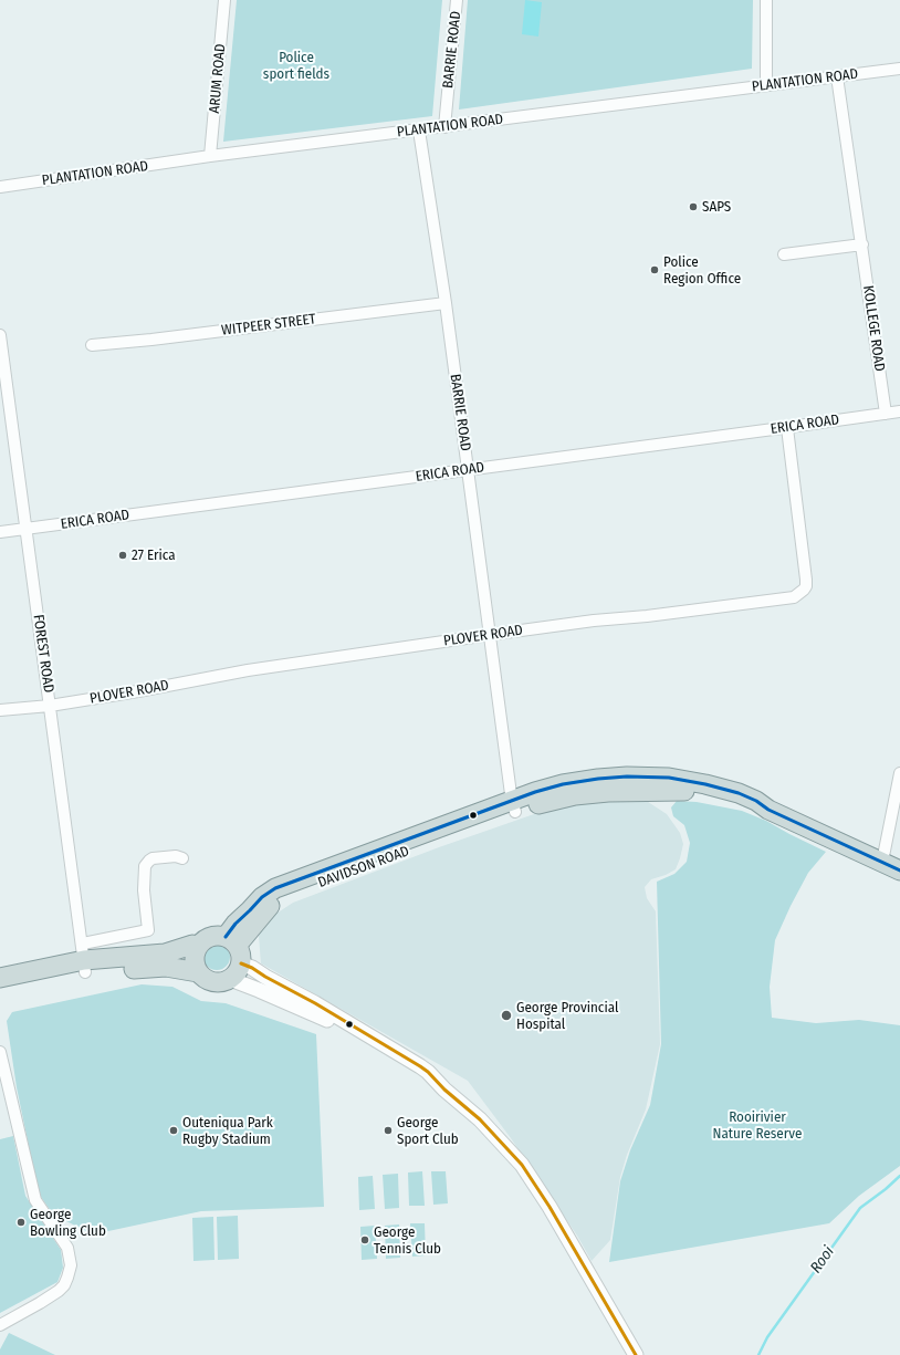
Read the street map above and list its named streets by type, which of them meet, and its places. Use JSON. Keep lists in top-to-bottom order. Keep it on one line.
{"streets":{"highway":["DAVIDSON ROAD"],"street":["BARRIE ROAD","ARUM ROAD","PLANTATION ROAD","WITPEER STREET","KOLLEGE ROAD","ERICA ROAD","PLOVER ROAD","FOREST ROAD"]},"crossings":[["BARRIE ROAD","PLANTATION ROAD"],["BARRIE ROAD","WITPEER STREET"],["BARRIE ROAD","ERICA ROAD"],["BARRIE ROAD","PLOVER ROAD"],["BARRIE ROAD","DAVIDSON ROAD"],["ARUM ROAD","PLANTATION ROAD"],["PLANTATION ROAD","KOLLEGE ROAD"],["KOLLEGE ROAD","ERICA ROAD"],["ERICA ROAD","PLOVER ROAD"],["ERICA ROAD","FOREST ROAD"],["PLOVER ROAD","FOREST ROAD"]],"water":["Rooi"],"parks":["Police sport fields","Rooirivier Nature Reserve"],"places":["SAPS","Police Region Office","27 Erica","George Provincial Hospital","Outeniqua Park Rugby Stadium","George Sport Club","George Bowling Club","George Tennis Club"]}
